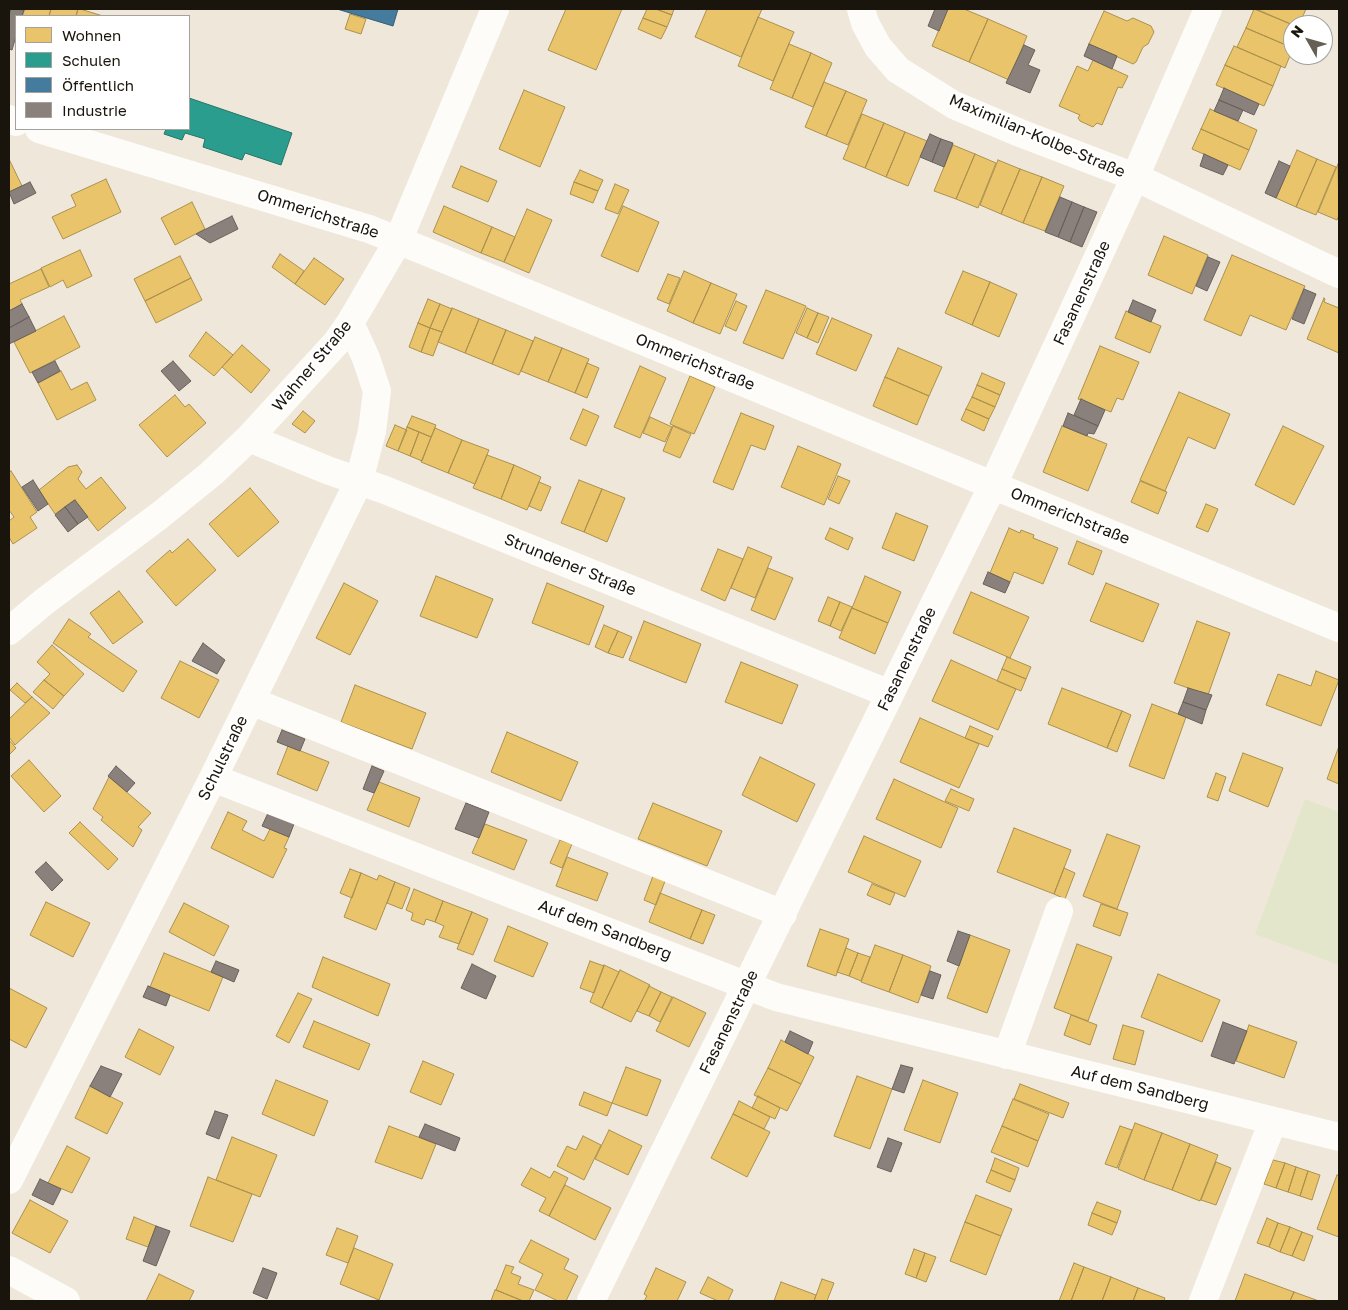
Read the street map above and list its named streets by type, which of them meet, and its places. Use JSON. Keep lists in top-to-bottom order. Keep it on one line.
{"streets":{"street":["Maximilian-Kolbe-Straße","Ommerichstraße","Fasanenstraße","Wahner Straße","Strundener Straße","Schulstraße","Auf dem Sandberg"]},"crossings":[["Maximilian-Kolbe-Straße","Fasanenstraße"],["Ommerichstraße","Fasanenstraße"],["Ommerichstraße","Wahner Straße"],["Fasanenstraße","Strundener Straße"],["Fasanenstraße","Auf dem Sandberg"],["Wahner Straße","Strundener Straße"],["Wahner Straße","Schulstraße"],["Strundener Straße","Schulstraße"],["Schulstraße","Auf dem Sandberg"]],"legend":["Wohnen","Schulen","Öffentlich","Industrie"],"north":"top left"}
